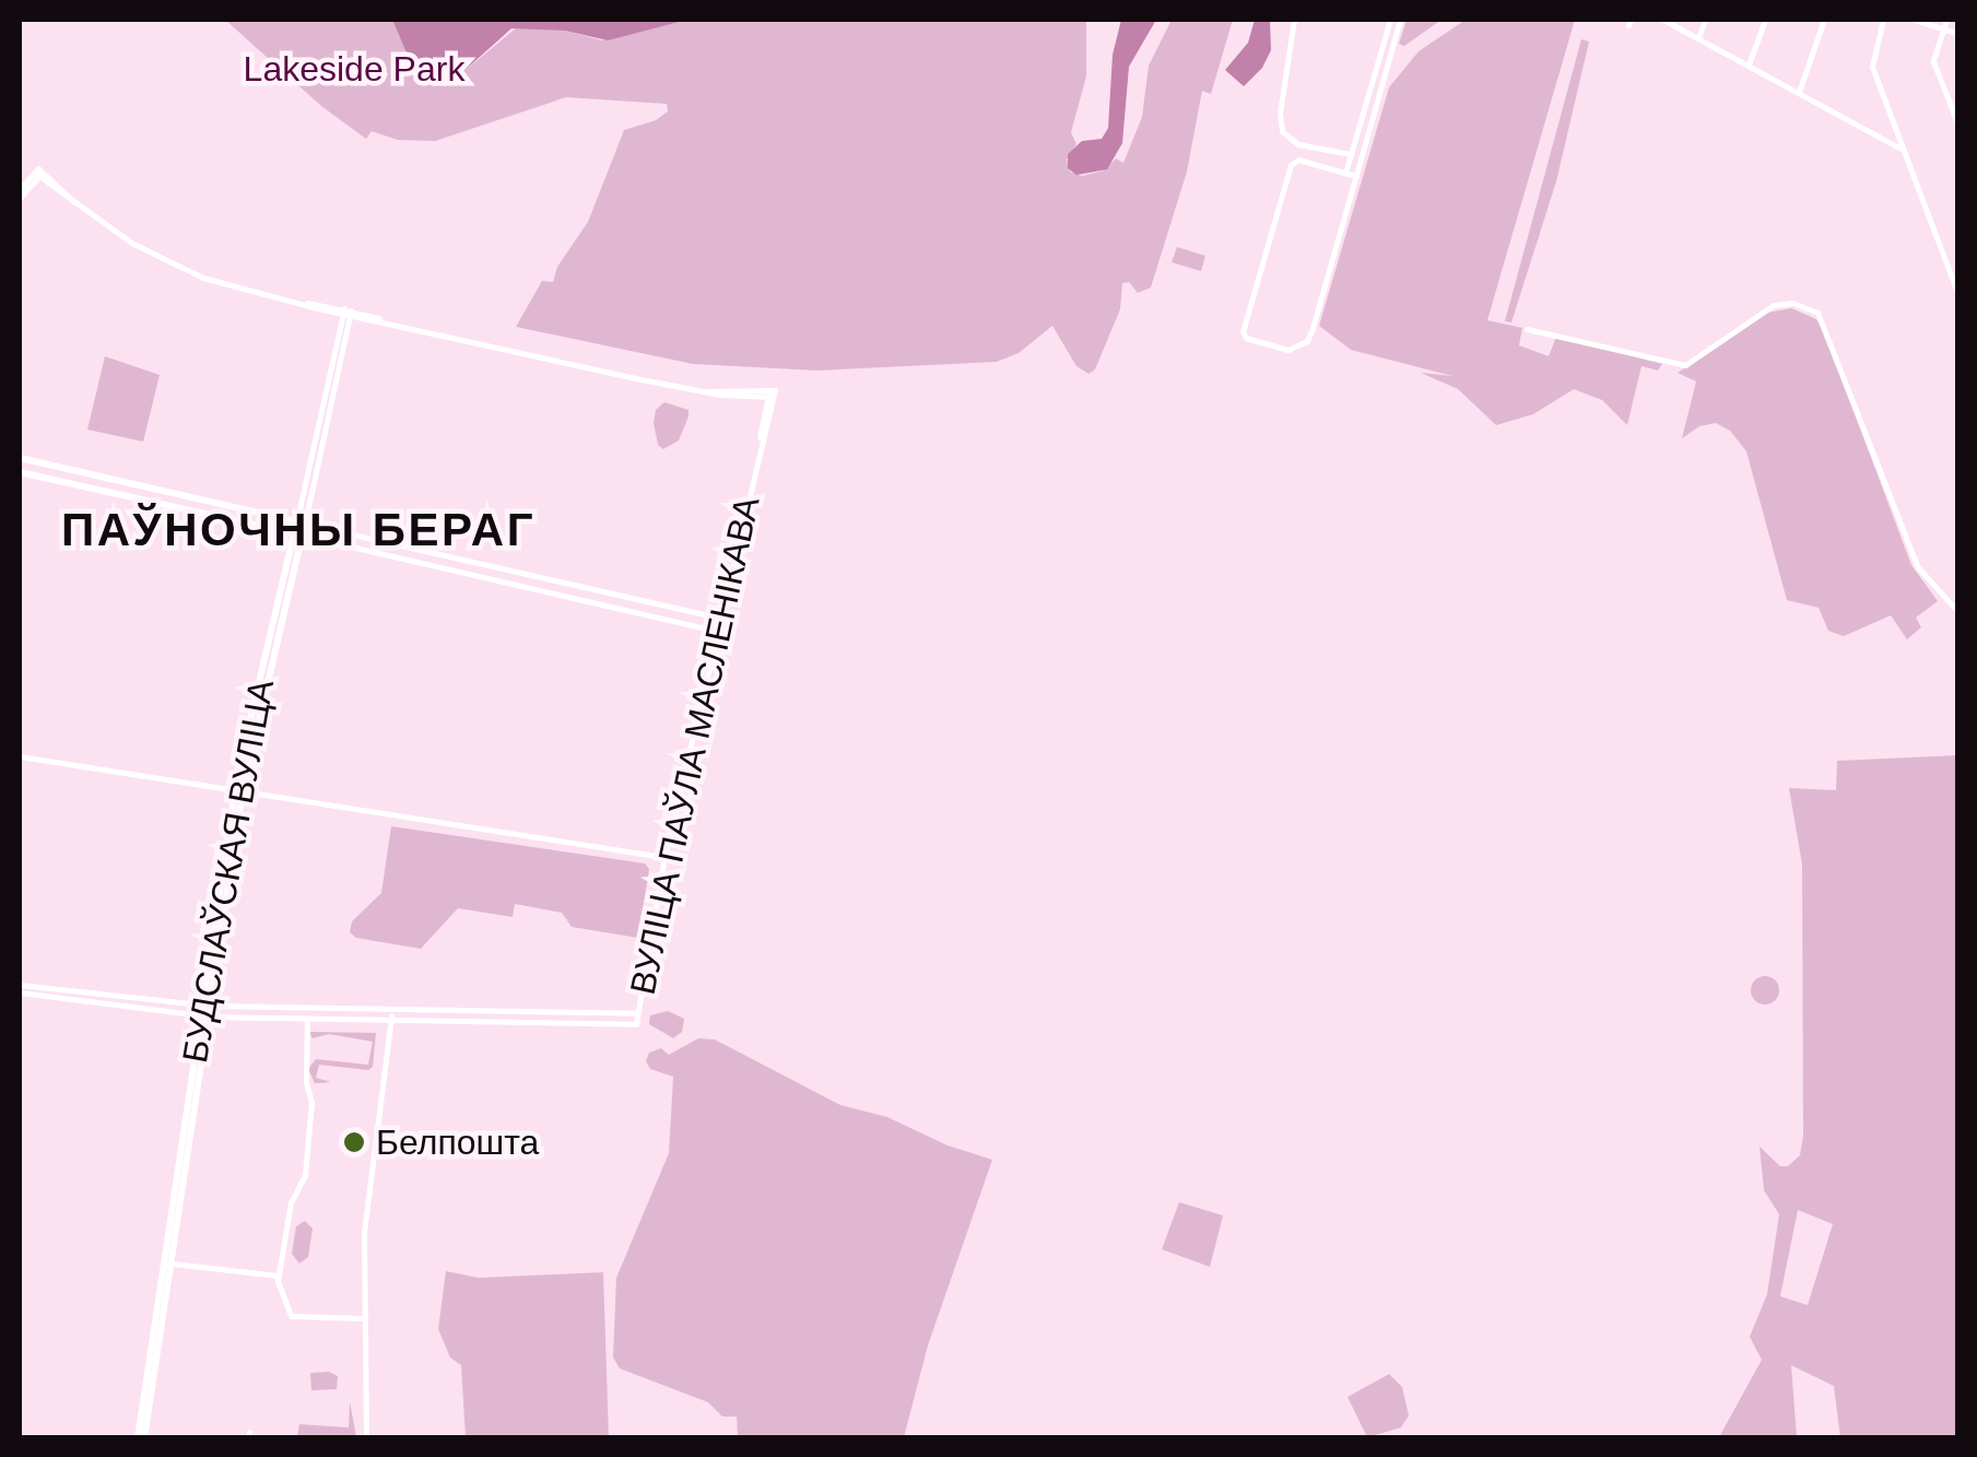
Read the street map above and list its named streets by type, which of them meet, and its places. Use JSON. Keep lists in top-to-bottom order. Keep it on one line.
{"streets":{"main road":["БУДСЛАЎСКАЯ ВУЛІЦА"],"street":["ВУЛІЦА ПАЎЛА МАСЛЕНІКАВА"]},"crossings":[["ВУЛІЦА ПАЎЛА МАСЛЕНІКАВА","БУДСЛАЎСКАЯ ВУЛІЦА"]],"districts":["ПАЎНОЧНЫ БЕРАГ"],"parks":["Lakeside Park"],"places":["Белпошта"]}
